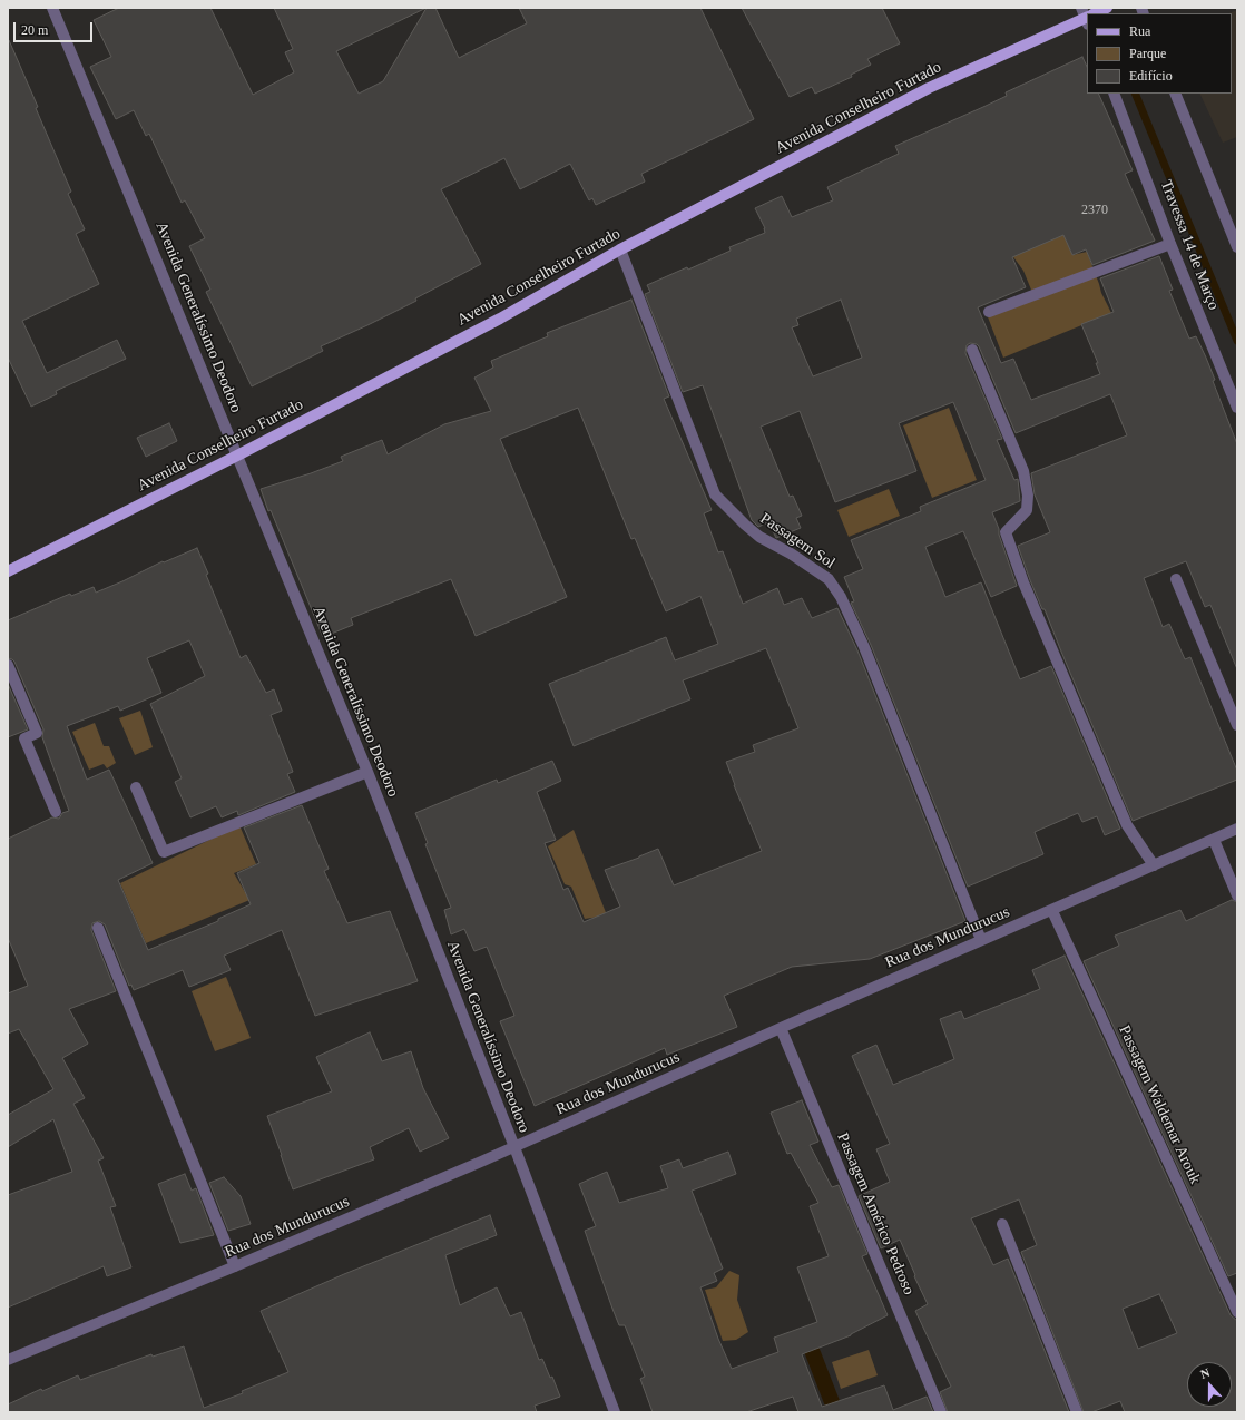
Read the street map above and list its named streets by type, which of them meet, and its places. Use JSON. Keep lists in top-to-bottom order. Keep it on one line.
{"streets":{"main road":["Avenida Conselheiro Furtado"],"street":["Travessa 14 de Março","Avenida Generalíssimo Deodoro","Passagem Sol","Rua dos Mundurucus","Passagem Waldemar Arouk","Passagem Américo Pedroso"]},"crossings":[["Avenida Conselheiro Furtado","Avenida Generalíssimo Deodoro"],["Avenida Conselheiro Furtado","Passagem Sol"],["Avenida Generalíssimo Deodoro","Rua dos Mundurucus"],["Passagem Sol","Rua dos Mundurucus"],["Rua dos Mundurucus","Passagem Waldemar Arouk"],["Rua dos Mundurucus","Passagem Américo Pedroso"]],"house_numbers":["2370"],"legend":["Rua","Parque","Edifício"],"scale_bar":"20 m","north":"top"}
